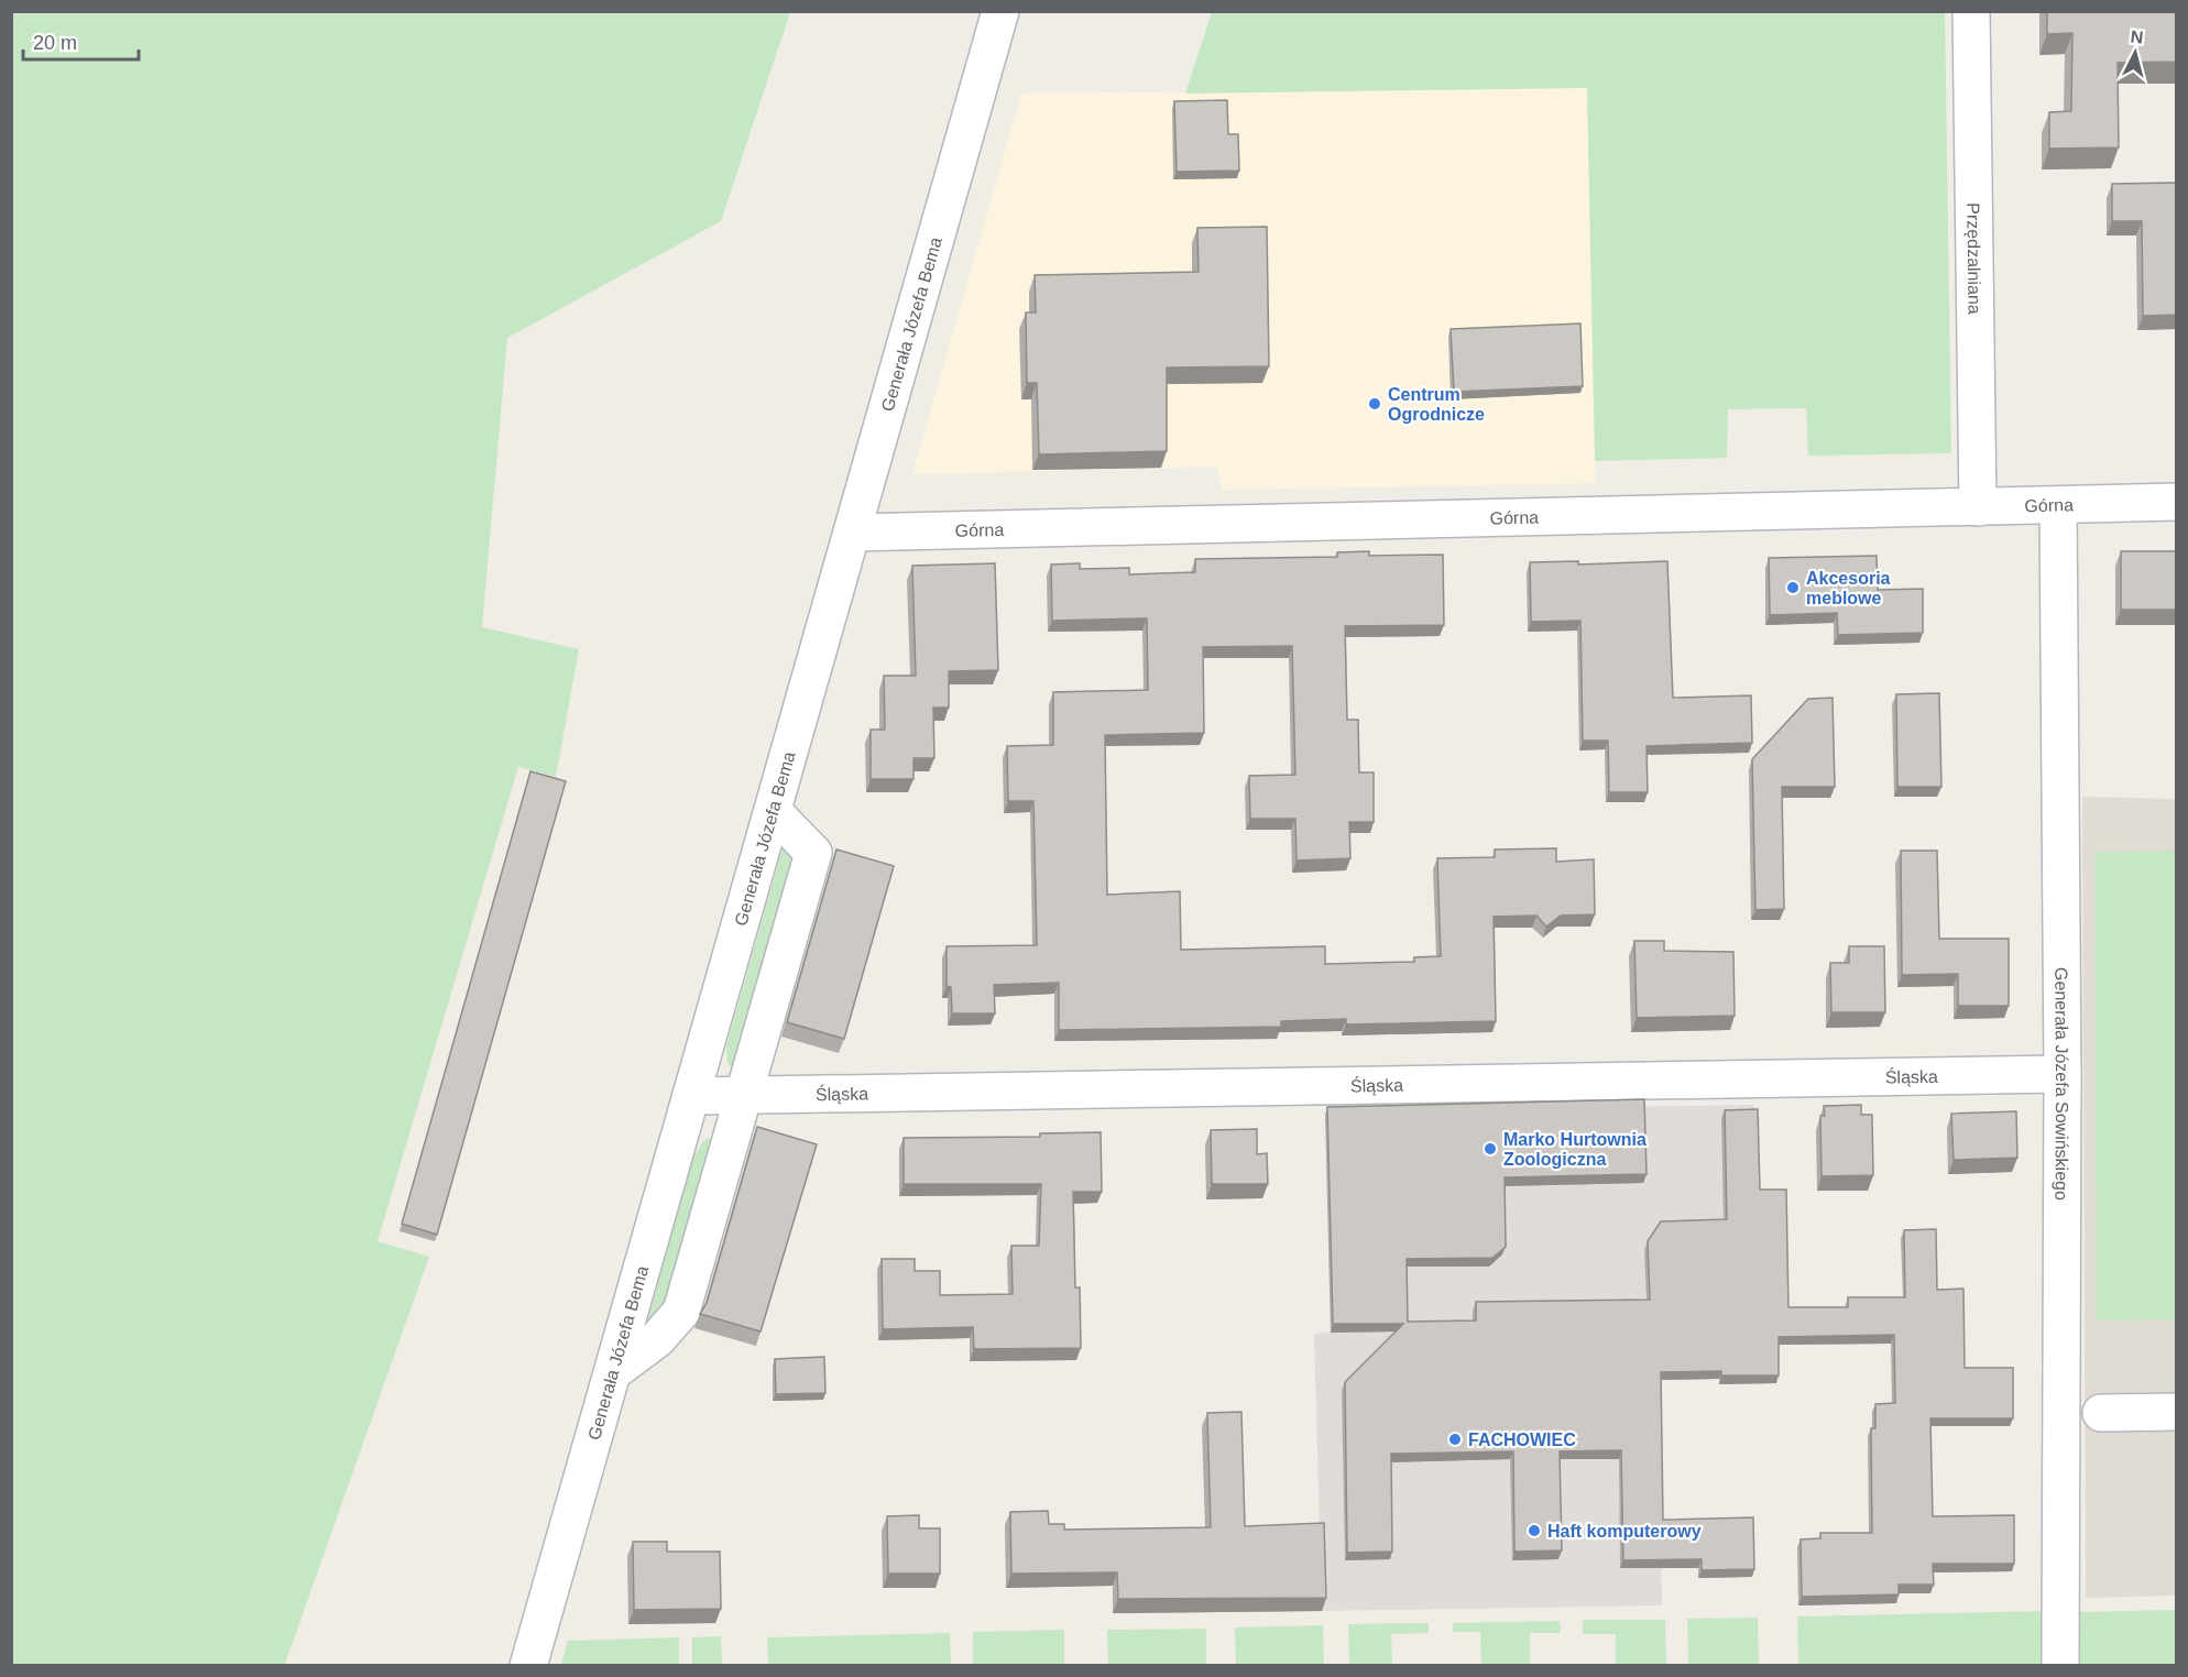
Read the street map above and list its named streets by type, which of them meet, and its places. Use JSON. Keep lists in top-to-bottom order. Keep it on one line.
{"streets":{"street":["Przędzalniana","Generała Józefa Bema","Górna","Śląska","Generała Józefa Sowińskiego"]},"crossings":[["Przędzalniana","Górna"],["Generała Józefa Bema","Górna"],["Generała Józefa Bema","Śląska"],["Górna","Generała Józefa Sowińskiego"],["Śląska","Generała Józefa Sowińskiego"]],"places":["Centrum Ogrodnicze","Akcesoria meblowe","Marko Hurtownia Zoologiczna","FACHOWIEC","Haft komputerowy"],"scale_bar":"20 m","north":"top"}
